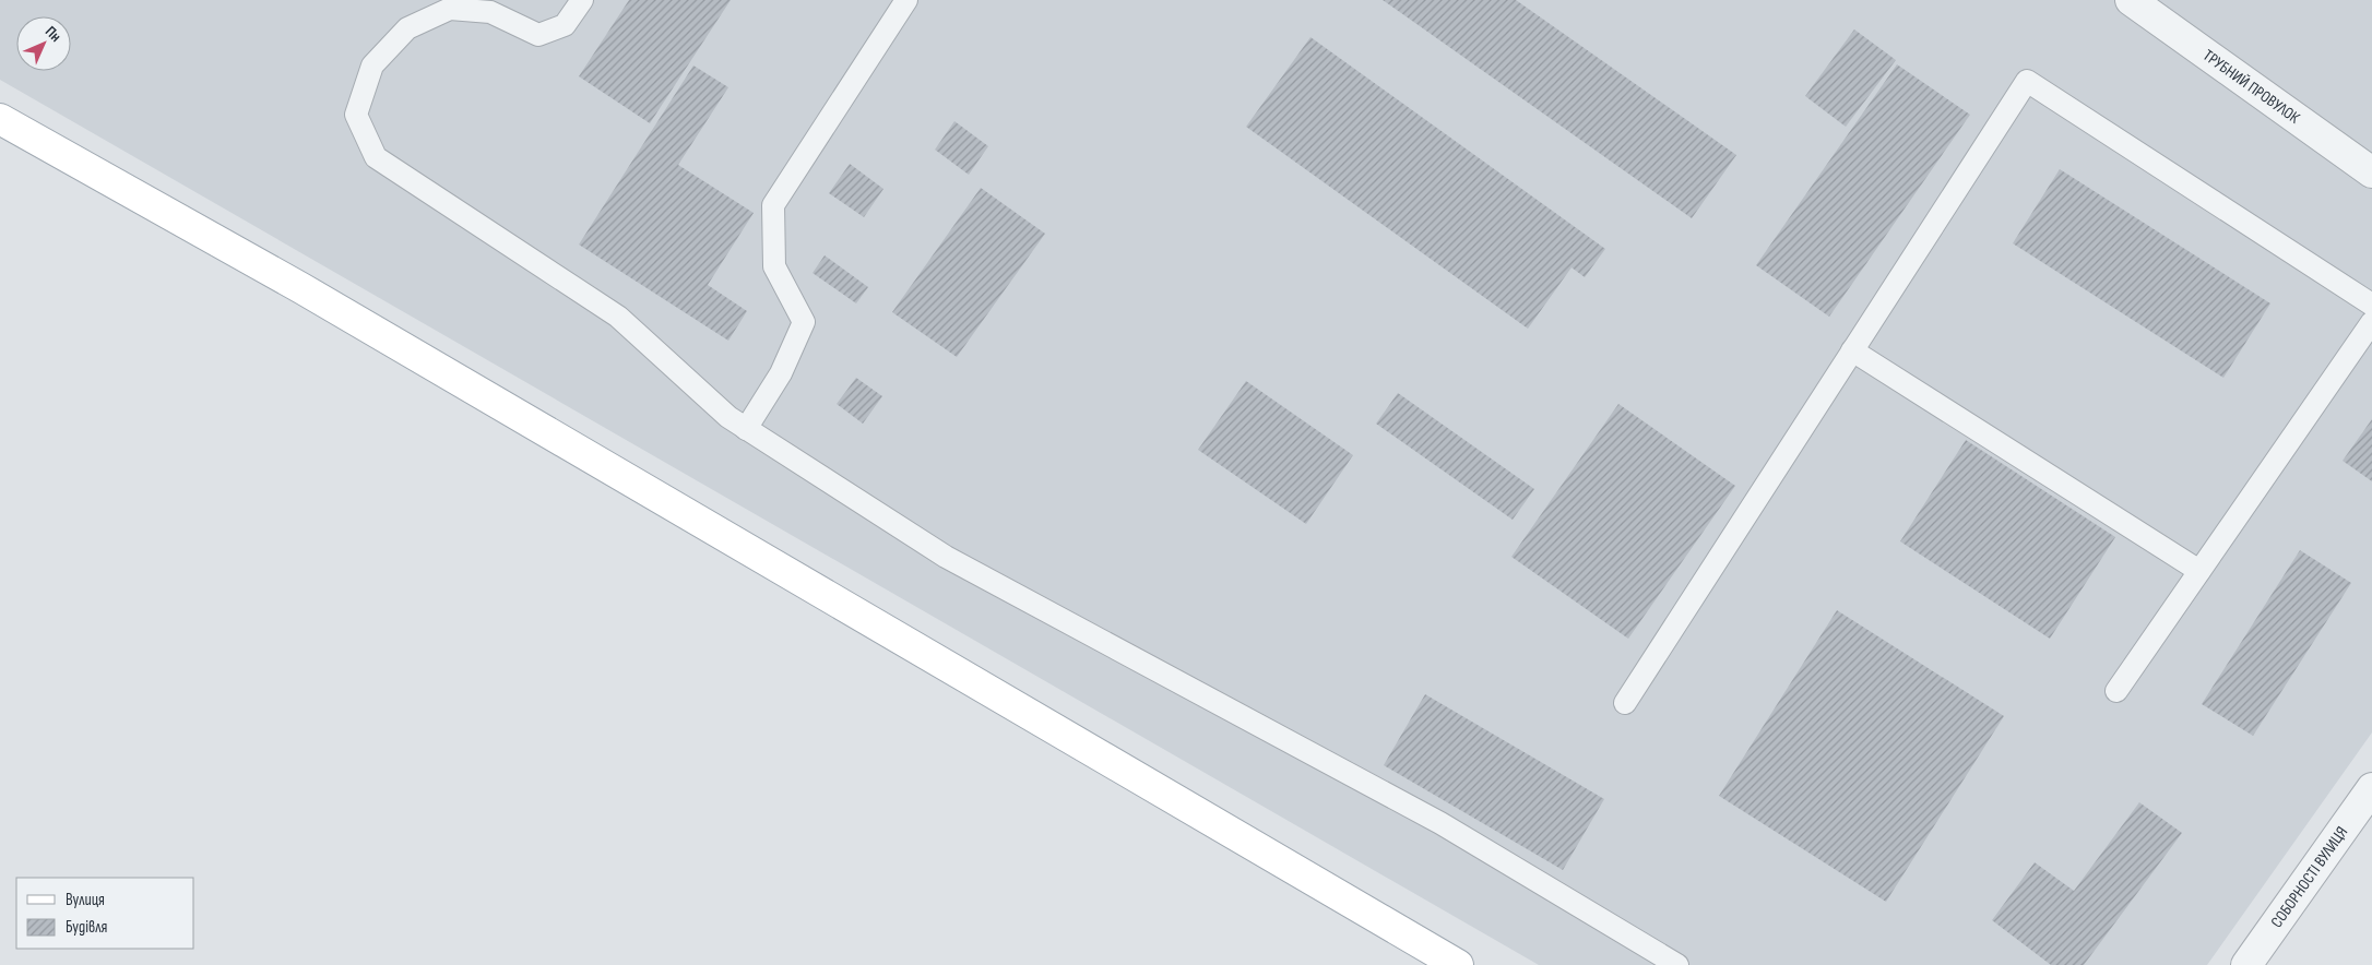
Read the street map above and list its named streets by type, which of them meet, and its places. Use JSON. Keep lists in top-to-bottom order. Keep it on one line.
{"streets":{"street":["ТРУБНИЙ ПРОВУЛОК","СОБОРНОСТІ ВУЛИЦЯ"]},"legend":["Вулиця","Будівля"],"north":"top right"}
